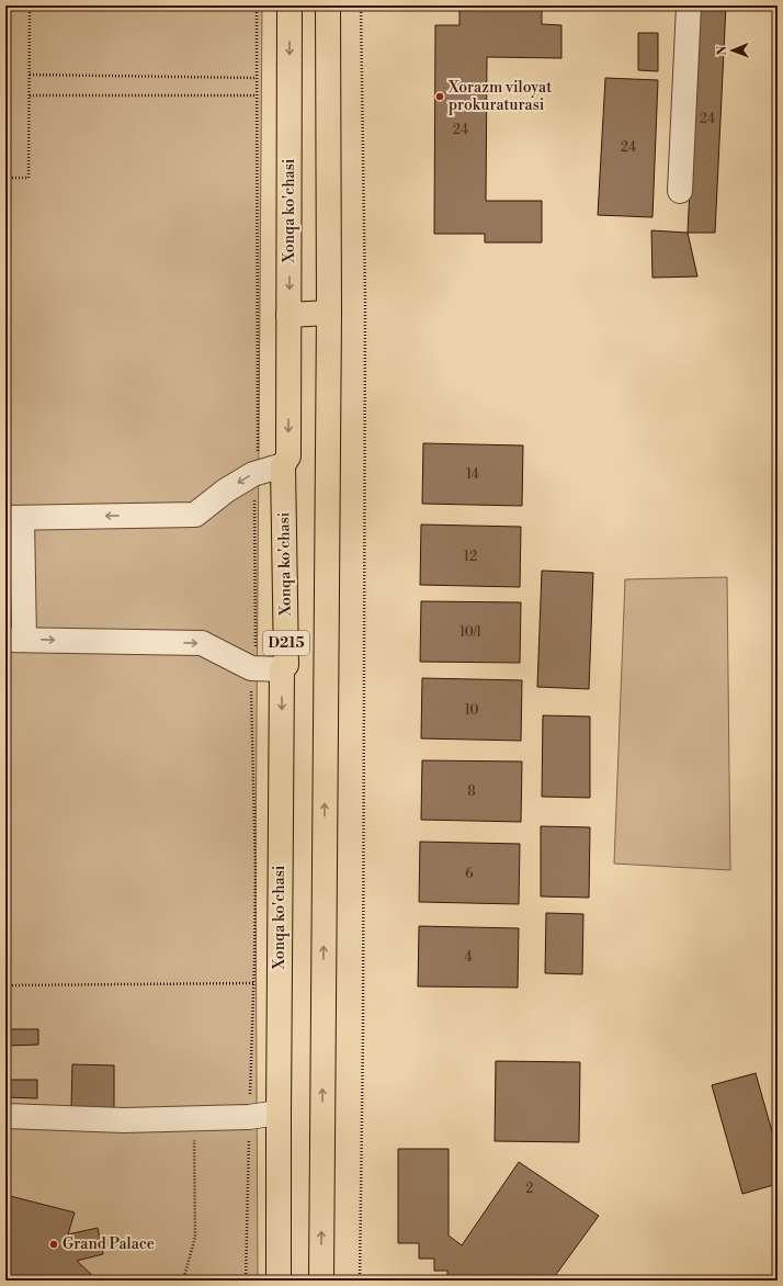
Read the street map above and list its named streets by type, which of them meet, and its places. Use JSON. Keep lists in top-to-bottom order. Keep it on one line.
{"streets":{"main road":["Xonqa ko'chasi","D215"]},"places":["Xorazm viloyat prokuraturasi","Grand Palace"],"house_numbers":["24","24","24","14","12","10/1","10","8","6","4","2"],"north":"left"}
